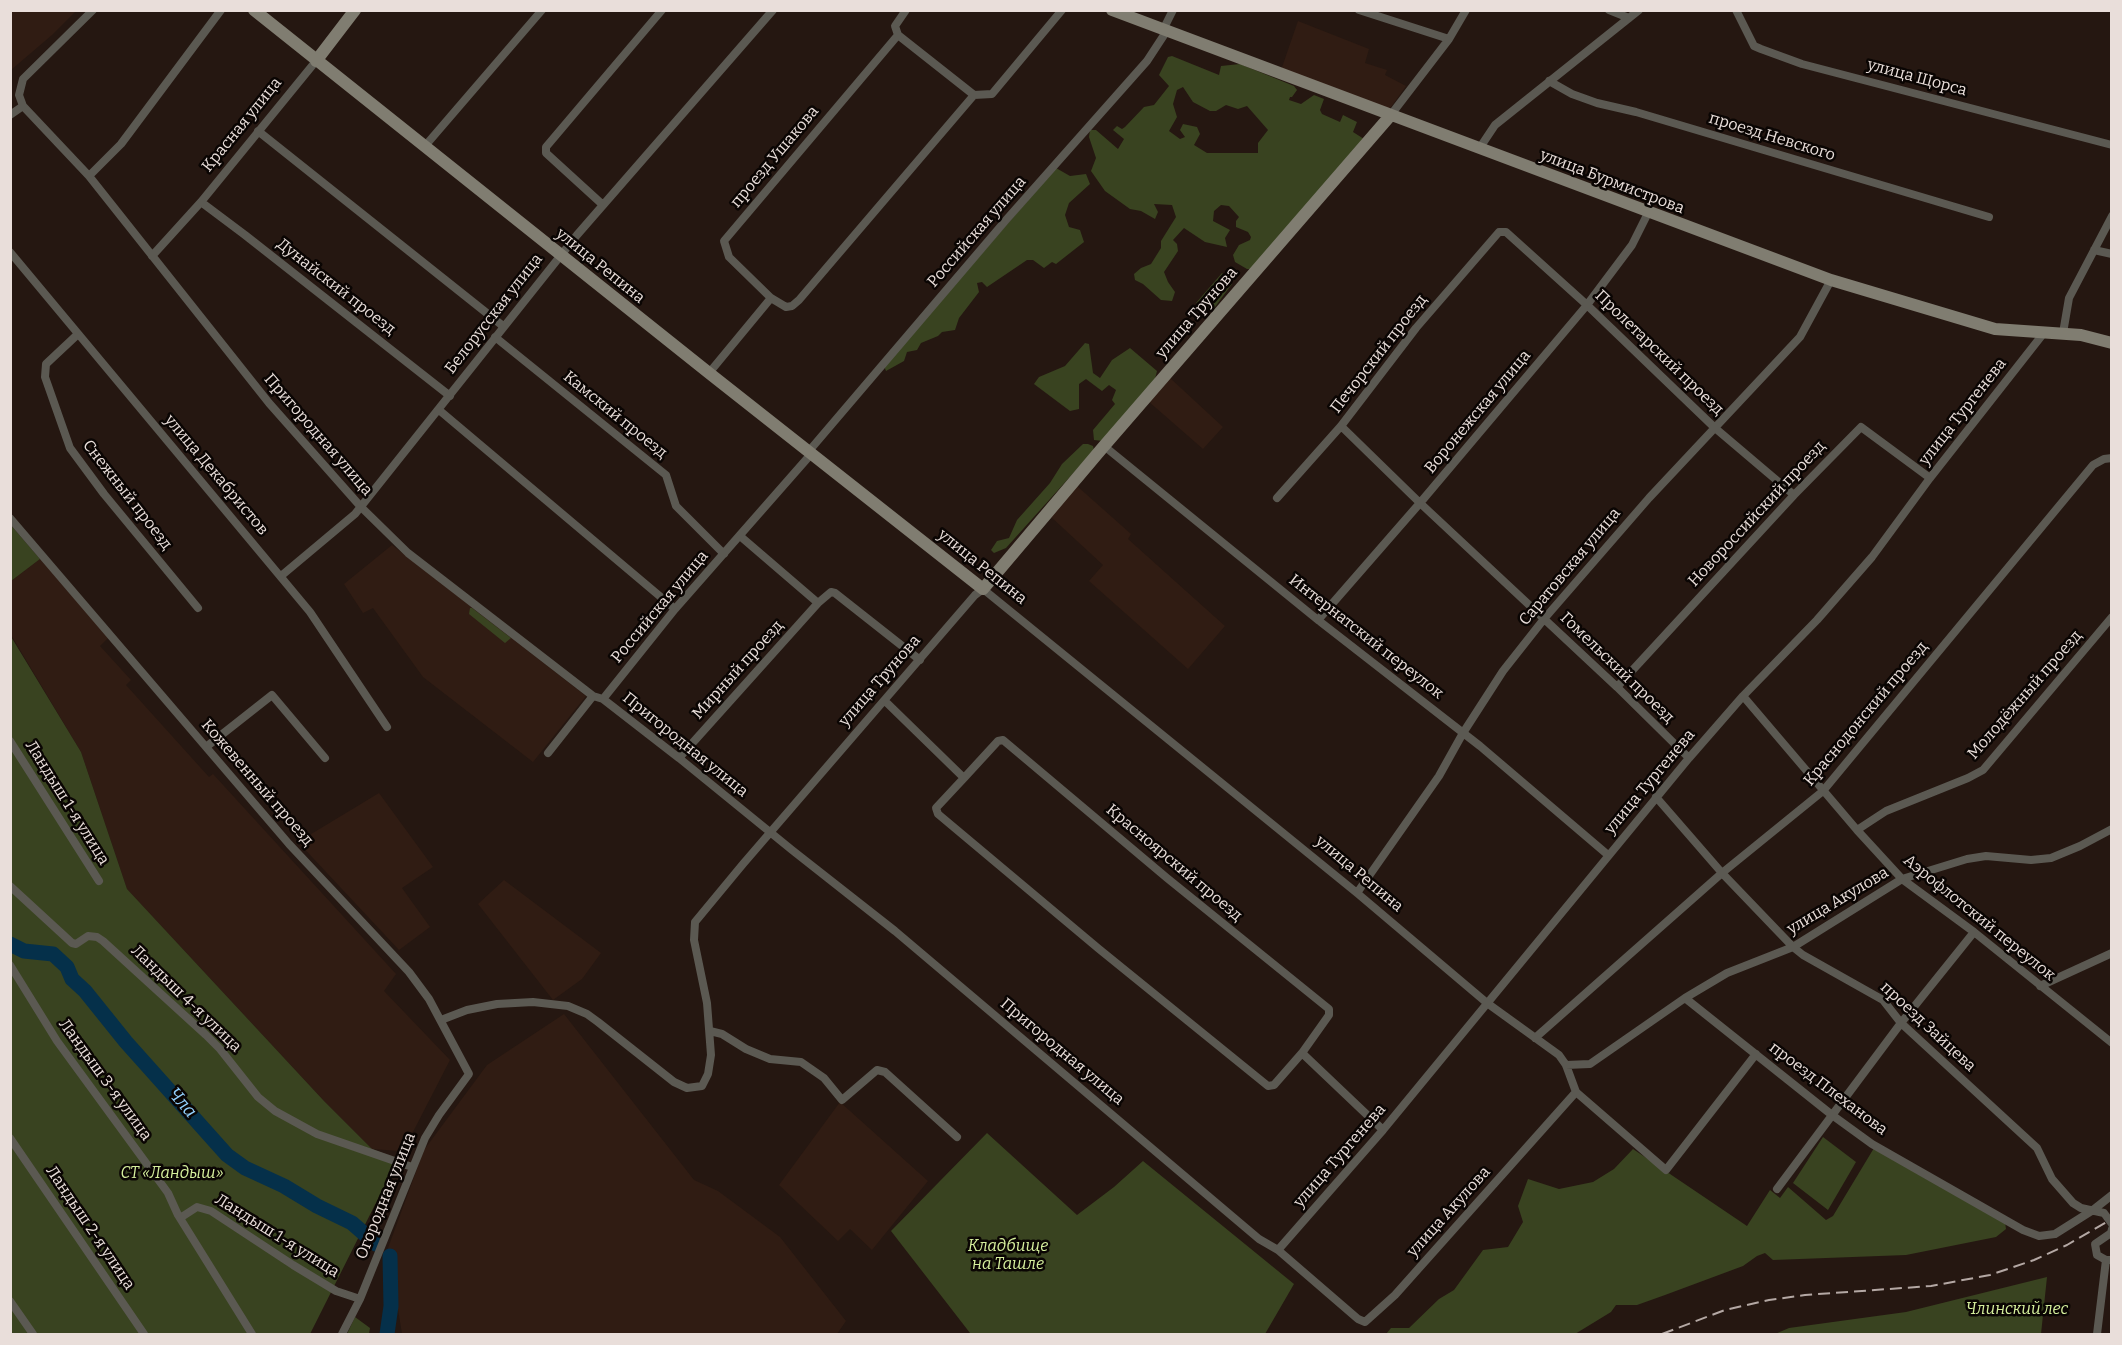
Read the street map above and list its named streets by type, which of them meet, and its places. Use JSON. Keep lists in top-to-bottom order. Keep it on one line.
{"streets":{"street":["улица Щорса","Красная улица","проезд Невского","проезд Ушакова","улица Бурмистрова","Российская улица","улица Репина","Дунайский проезд","улица Трунова","Белорусская улица","Пролетарский проезд","Печорский проезд","Воронежская улица","улица Тургенева","Камский проезд","Пригородная улица","улица Декабристов","Снежный проезд","Новороссийский проезд","Саратовская улица","Интернатский переулок","Гомельский проезд","Мирный проезд","Молодёжный проезд","Краснодонский проезд","Кожевенный проезд","Ландыш 1-я улица","Красноярский проезд","улица Акулова","Аэрофлотский переулок","Ландыш 4-я улица","проезд Зайцева","Ландыш 3-я улица","проезд Плеханова","Огородная улица","Ландыш 2-я улица"]},"crossings":[["Красная улица","улица Репина"],["Красная улица","Дунайский проезд"],["Красная улица","Пригородная улица"],["улица Бурмистрова","Российская улица"],["улица Бурмистрова","улица Трунова"],["улица Бурмистрова","Воронежская улица"],["улица Бурмистрова","улица Тургенева"],["улица Бурмистрова","Саратовская улица"],["Российская улица","улица Репина"],["Российская улица","Камский проезд"],["Российская улица","Пригородная улица"],["улица Репина","улица Трунова"],["улица Репина","Белорусская улица"],["улица Репина","улица Тургенева"],["улица Репина","Саратовская улица"],["улица Репина","Краснодонский проезд"],["улица Репина","улица Акулова"],["улица Репина","проезд Плеханова"],["Дунайский проезд","Белорусская улица"],["улица Трунова","Пригородная улица"],["улица Трунова","Интернатский переулок"],["улица Трунова","Кожевенный проезд"],["Белорусская улица","Камский проезд"],["Белорусская улица","Пригородная улица"],["Белорусская улица","улица Декабристов"],["Пролетарский проезд","Печорский проезд"],["Пролетарский проезд","Воронежская улица"],["Пролетарский проезд","Новороссийский проезд"],["Пролетарский проезд","Саратовская улица"],["Печорский проезд","Гомельский проезд"],["Воронежская улица","Интернатский переулок"],["Воронежская улица","Гомельский проезд"],["улица Тургенева","Пригородная улица"],["улица Тургенева","Новороссийский проезд"],["улица Тургенева","Интернатский переулок"],["улица Тургенева","Гомельский проезд"],["улица Тургенева","Аэрофлотский переулок"],["улица Тургенева","проезд Зайцева"],["Пригородная улица","Мирный проезд"],["Пригородная улица","улица Акулова"],["улица Декабристов","Снежный проезд"],["Новороссийский проезд","Гомельский проезд"],["Саратовская улица","Интернатский переулок"],["Саратовская улица","Гомельский проезд"],["Молодёжный проезд","Аэрофлотский переулок"],["Краснодонский проезд","Аэрофлотский переулок"],["Краснодонский проезд","проезд Зайцева"],["Кожевенный проезд","Огородная улица"],["Ландыш 1-я улица","Ландыш 3-я улица"],["Ландыш 1-я улица","Огородная улица"],["улица Акулова","Аэрофлотский переулок"],["улица Акулова","проезд Зайцева"],["улица Акулова","проезд Плеханова"],["Ландыш 4-я улица","Огородная улица"],["проезд Зайцева","проезд Плеханова"]],"water":["Чла"],"parks":["СТ «Ландыш»","Кладбище на Ташле","Члинский лес"]}
